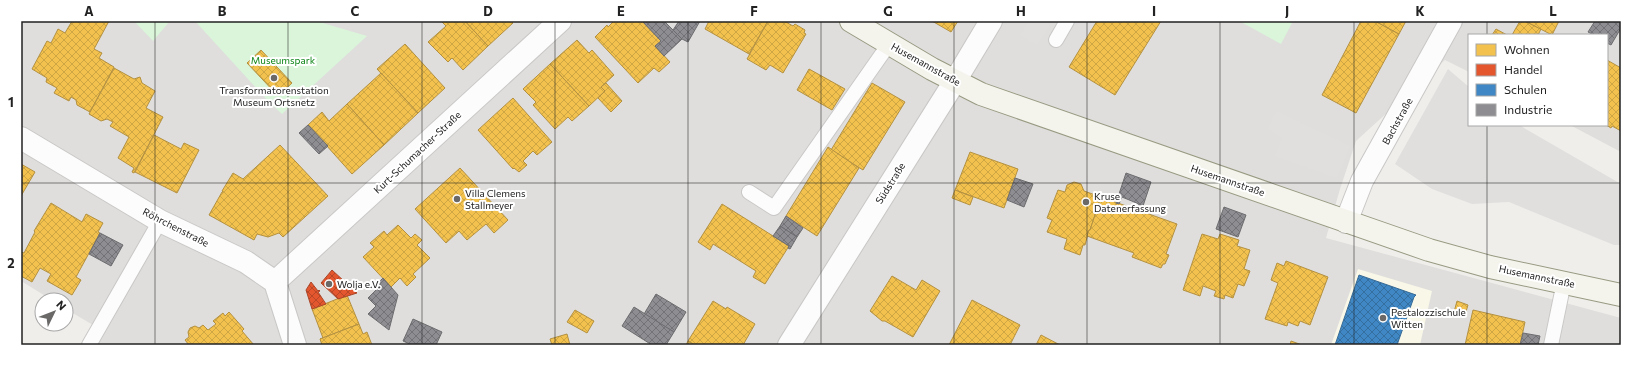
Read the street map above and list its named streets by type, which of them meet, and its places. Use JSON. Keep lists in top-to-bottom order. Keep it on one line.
{"streets":{"main road":["Husemannstraße"],"street":["Bachstraße","Kurt-Schumacher-Straße","Südstraße","Röhrchenstraße"]},"crossings":[["Husemannstraße","Bachstraße"],["Husemannstraße","Südstraße"],["Kurt-Schumacher-Straße","Röhrchenstraße"]],"parks":["Museumspark"],"places":["Transformatorenstation Museum Ortsnetz","Villa Clemens Stallmeyer","Kruse Datenerfassung","Wolja e.V.","Pestalozzischule Witten"],"legend":["Wohnen","Handel","Schulen","Industrie"],"north":"top right","grid":{"columns":["A","B","C","D","E","F","G","H","I","J","K","L"],"rows":["1","2"]}}
